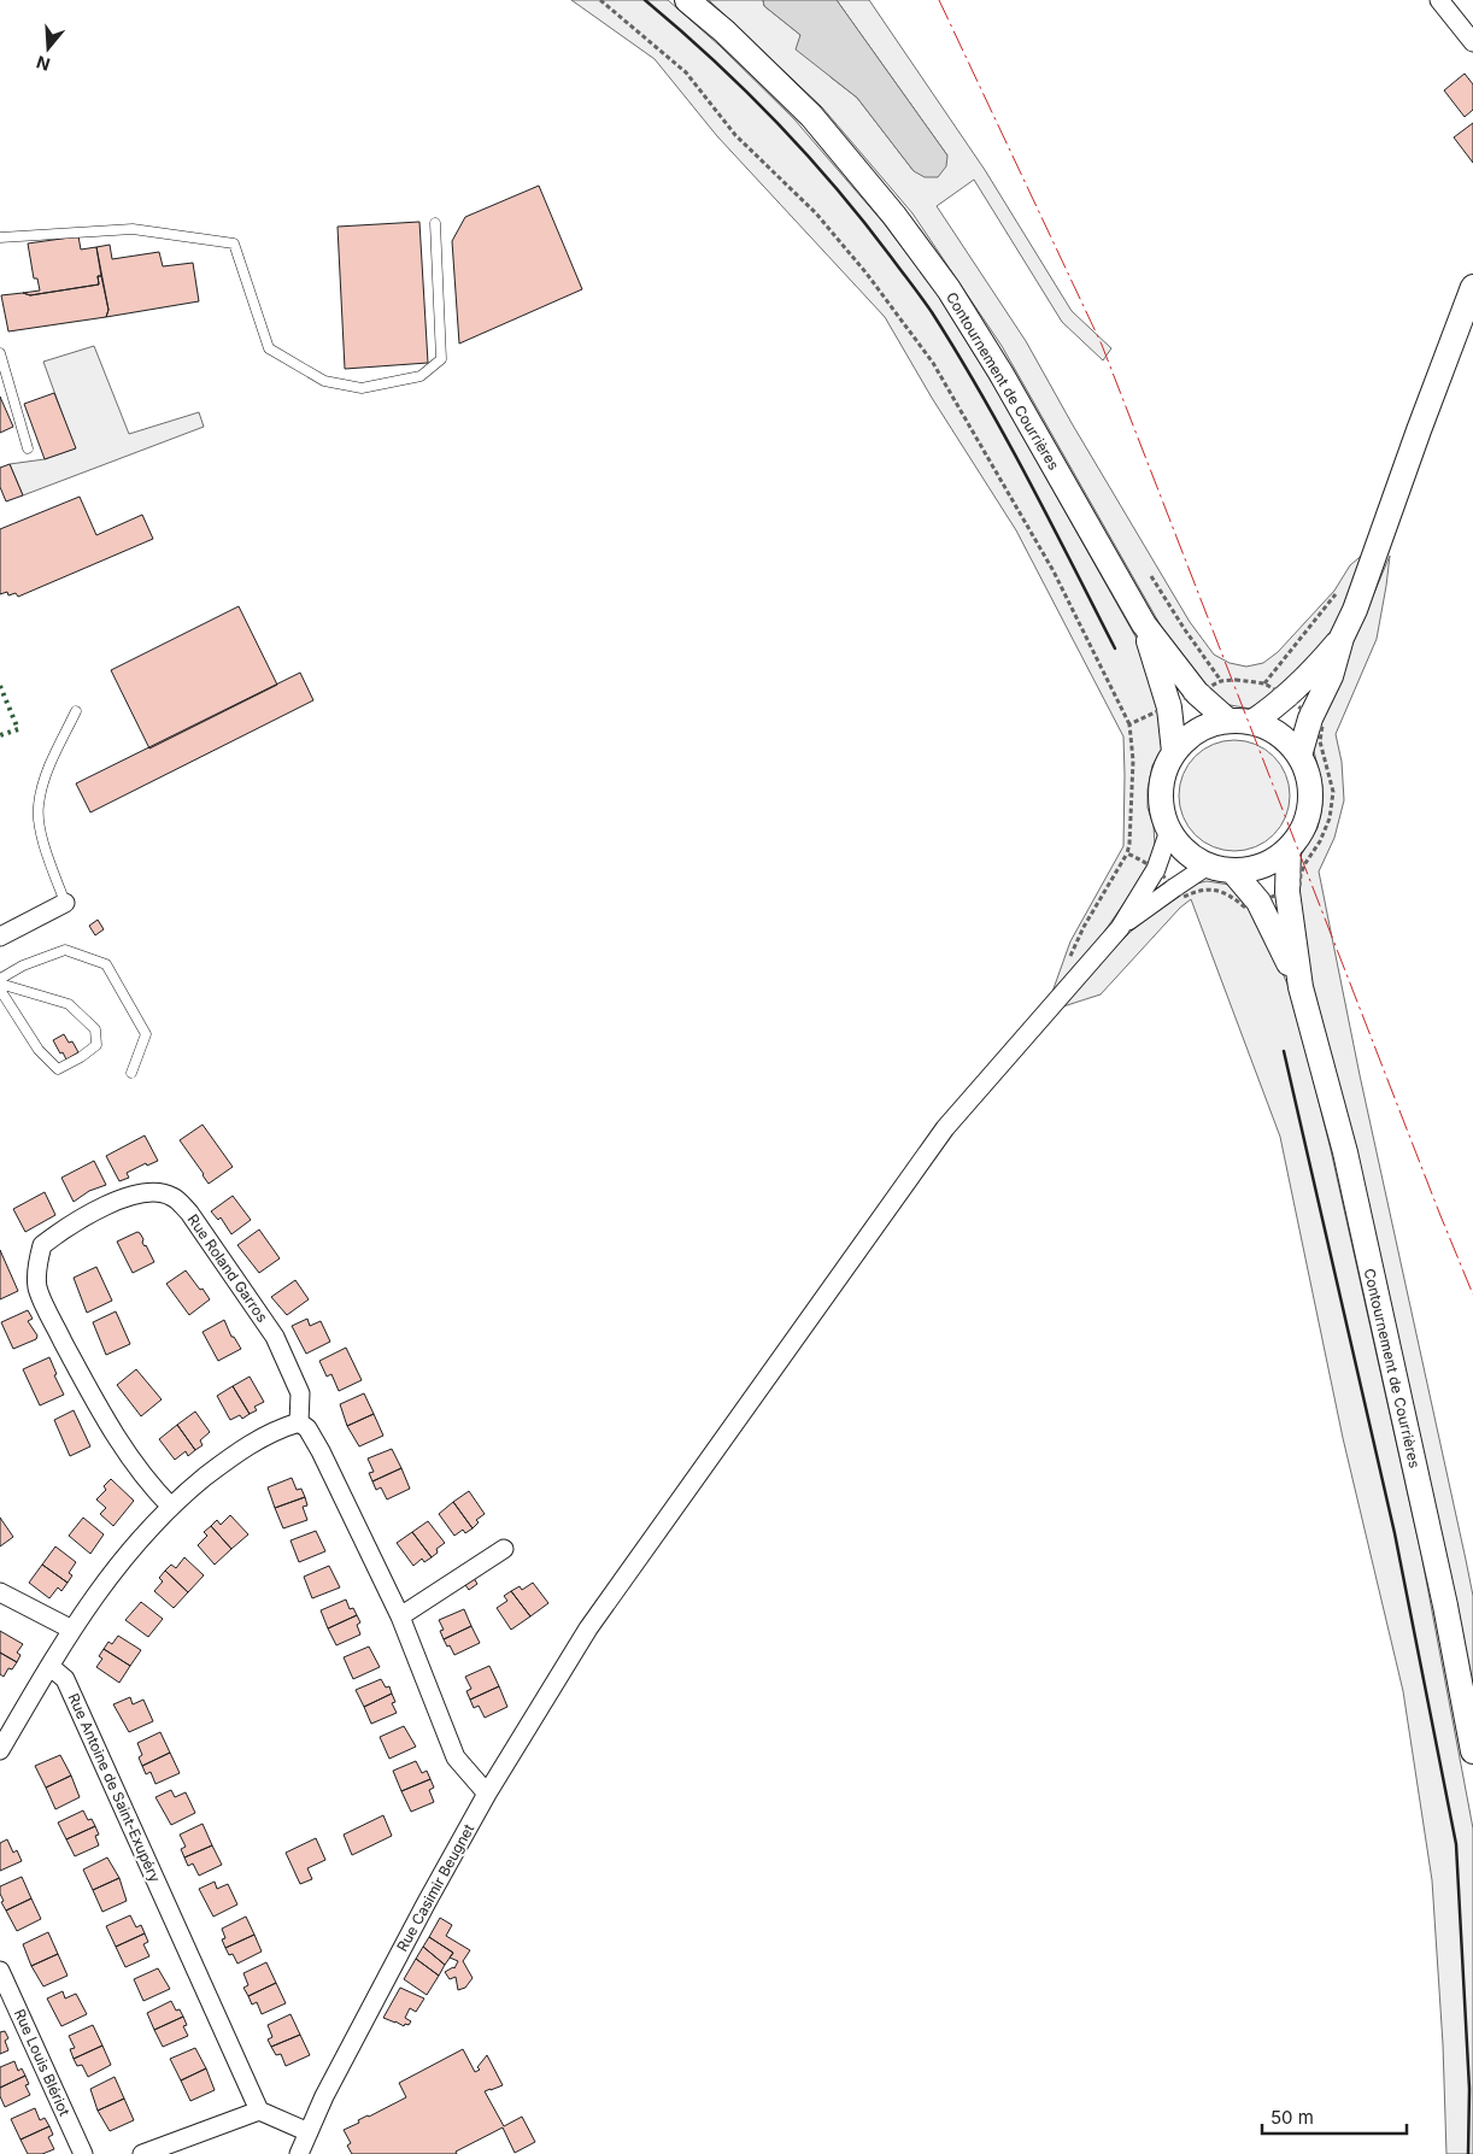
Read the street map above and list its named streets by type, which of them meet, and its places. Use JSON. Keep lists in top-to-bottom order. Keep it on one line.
{"streets":{"main road":["Contournement de Courrières"],"street":["Rue Roland Garros","Rue Antoine de Saint-Exupéry","Rue Casimir Beugnet","Rue Louis Blériot"]},"scale_bar":"50 m","north":"bottom"}
